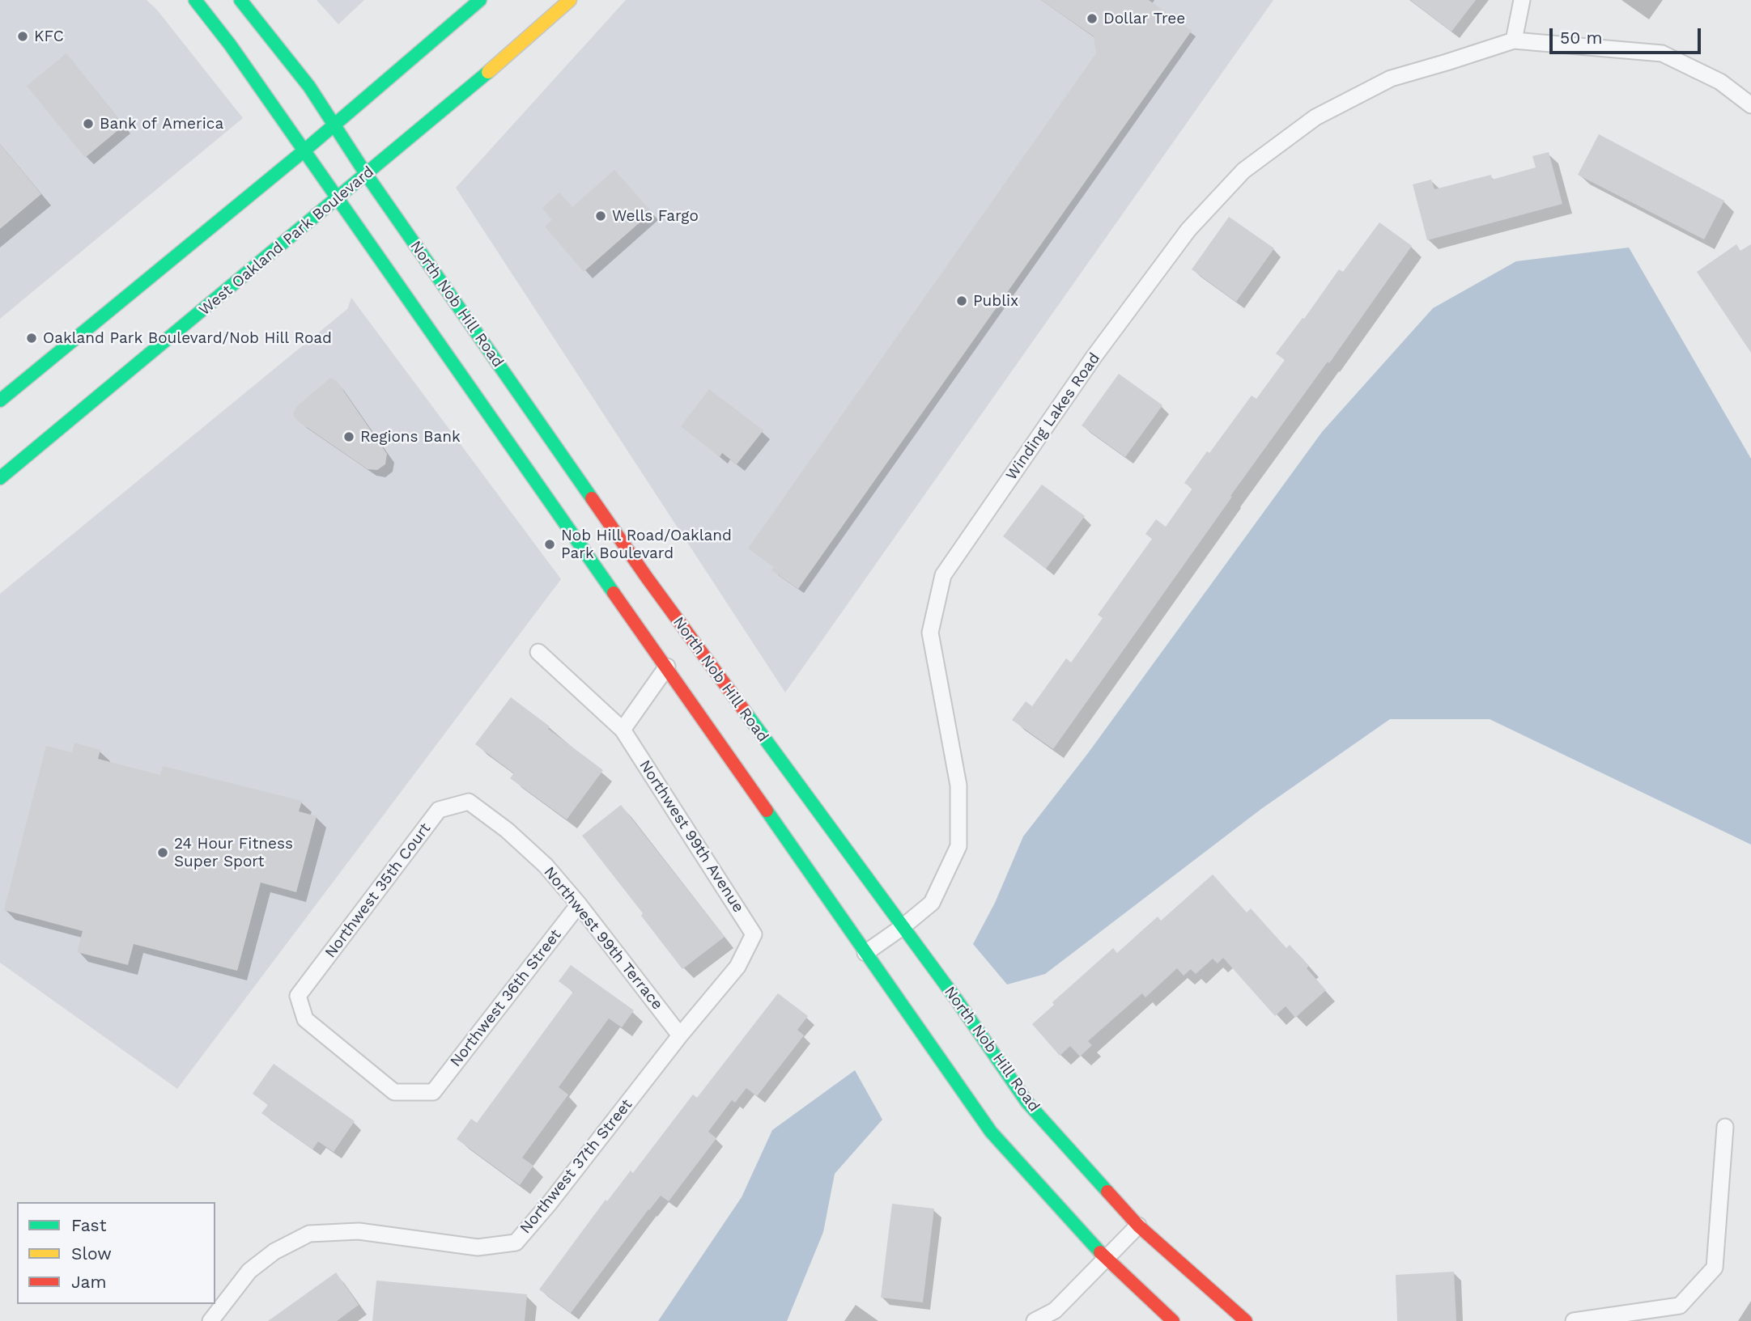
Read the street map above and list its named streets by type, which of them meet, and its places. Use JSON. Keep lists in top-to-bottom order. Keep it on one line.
{"streets":{"main road":["West Oakland Park Boulevard","North Nob Hill Road"],"street":["Winding Lakes Road","Northwest 99th Avenue","Northwest 35th Court","Northwest 99th Terrace","Northwest 36th Street","Northwest 37th Street"]},"crossings":[["West Oakland Park Boulevard","North Nob Hill Road"],["North Nob Hill Road","Winding Lakes Road"],["Northwest 99th Avenue","Northwest 99th Terrace"],["Northwest 99th Avenue","Northwest 37th Street"],["Northwest 35th Court","Northwest 99th Terrace"],["Northwest 35th Court","Northwest 36th Street"],["Northwest 99th Terrace","Northwest 36th Street"],["Northwest 99th Terrace","Northwest 37th Street"]],"places":["Dollar Tree","KFC","Bank of America","Wells Fargo","Publix","Oakland Park Boulevard/Nob Hill Road","Regions Bank","Nob Hill Road/Oakland Park Boulevard","24 Hour Fitness Super Sport"],"legend":["Fast","Slow","Jam"],"scale_bar":"50 m"}
